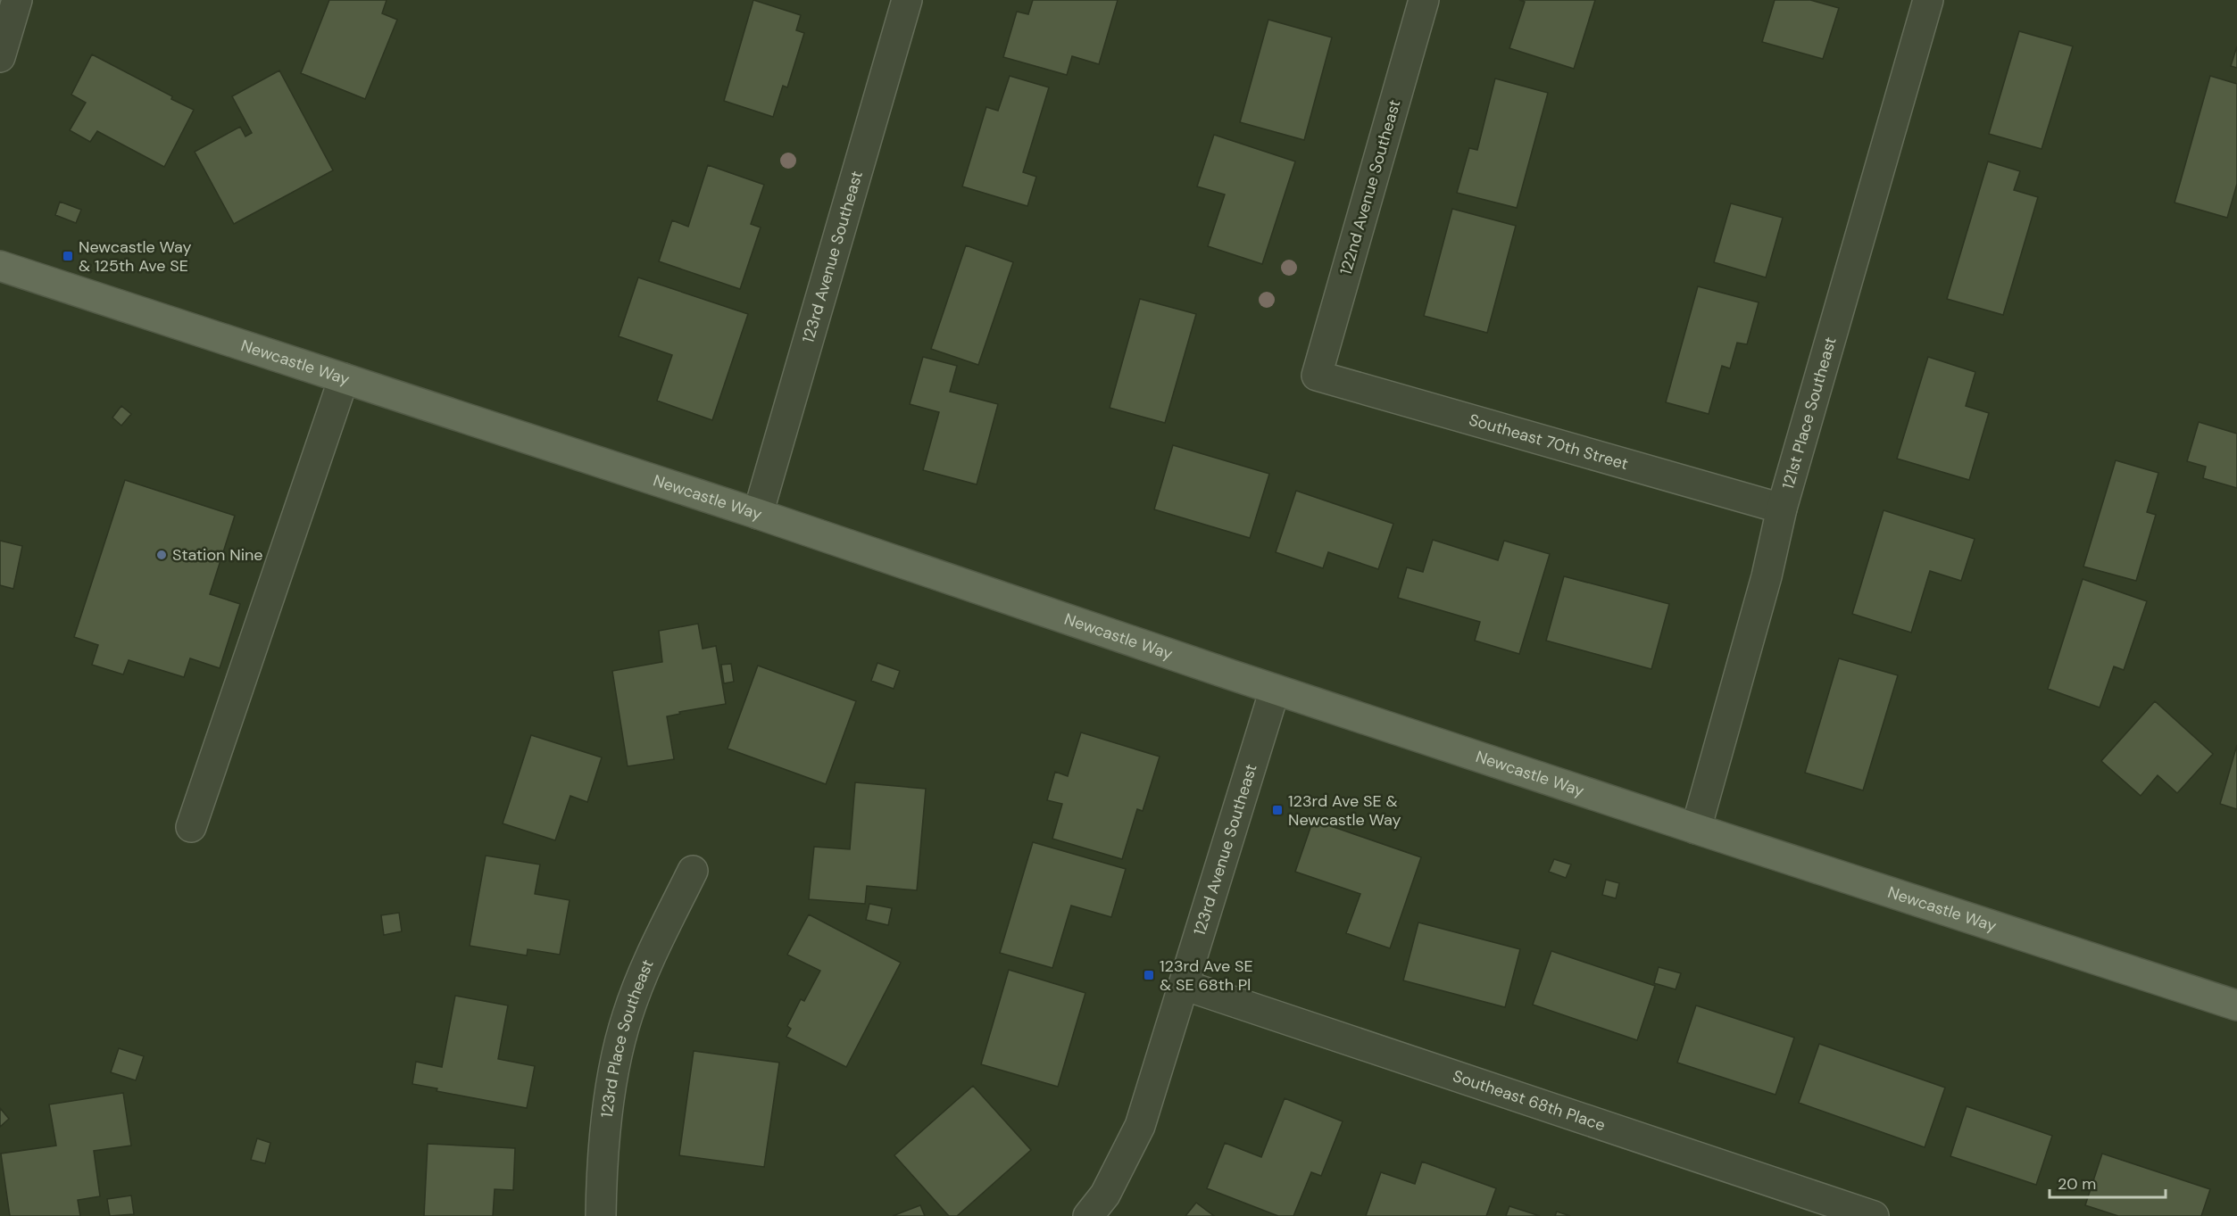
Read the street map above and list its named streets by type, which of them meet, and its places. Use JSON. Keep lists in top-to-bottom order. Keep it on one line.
{"streets":{"main road":["Newcastle Way"],"street":["122nd Avenue Southeast","123rd Avenue Southeast","121st Place Southeast","Southeast 70th Street","123rd Place Southeast","Southeast 68th Place"]},"crossings":[["122nd Avenue Southeast","Southeast 70th Street"],["123rd Avenue Southeast","Newcastle Way"],["123rd Avenue Southeast","Southeast 68th Place"],["Newcastle Way","121st Place Southeast"],["121st Place Southeast","Southeast 70th Street"]],"places":{"transit":["Newcastle Way & 125th Ave SE","123rd Ave SE & Newcastle Way","123rd Ave SE & SE 68th Pl"],"other":["Station Nine"]},"scale_bar":"20 m"}
